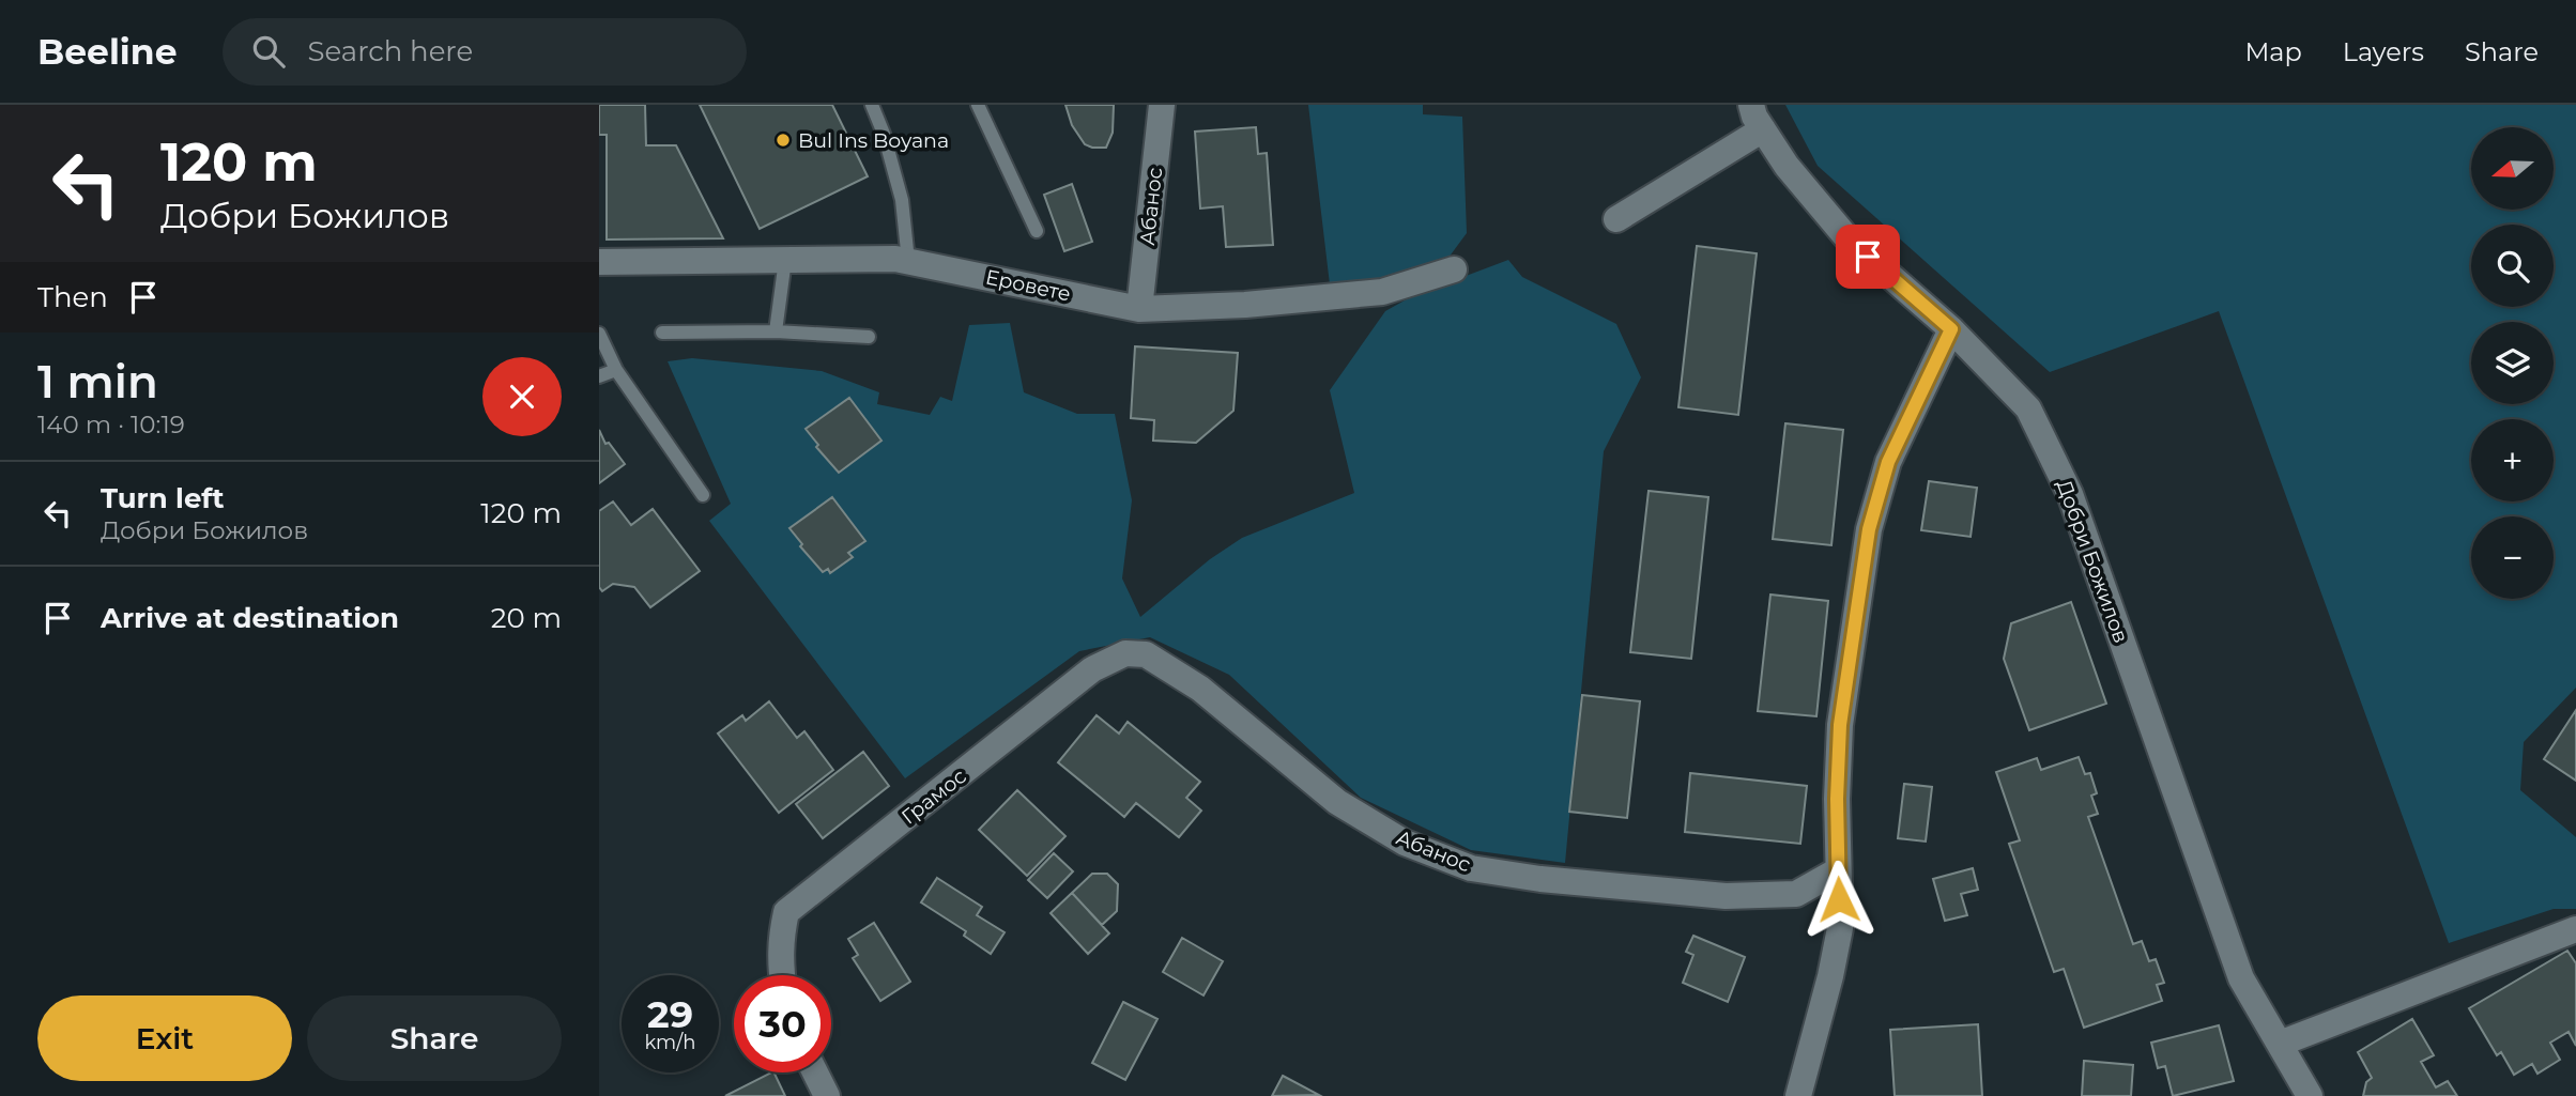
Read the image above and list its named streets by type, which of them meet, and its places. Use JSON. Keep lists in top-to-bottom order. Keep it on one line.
{"streets":{"street":["Абанос","Еровете","Добри Божилов","Грамос"]},"crossings":[["Абанос","Еровете"],["Абанос","Грамос"]],"places":["Bul Ins Boyana"],"north":"left","page":{"header":"Beeline","search":"Search here","nav":["Map","Layers","Share"],"turn":["120 m","Добри Божилов"],"map_buttons":["+","−"],"then":"Then","heading":["1 min","140 m · 10:19"],"list":[{"name":"Turn left","note":"Добри Божилов","value":"120 m"},{"name":"Arrive at destination","value":"20 m"}],"speed":"29 km/h","limit":"30","buttons":["Exit","Share"]}}
